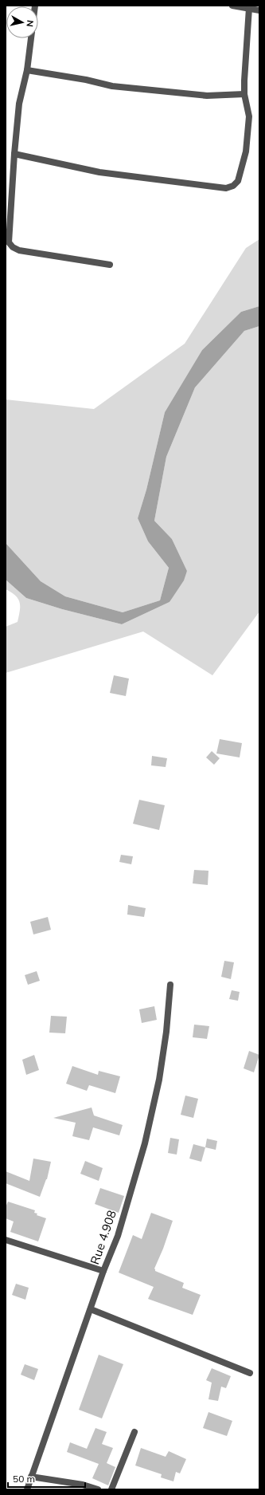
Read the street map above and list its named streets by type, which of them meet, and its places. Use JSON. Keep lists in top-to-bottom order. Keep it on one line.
{"streets":{"street":["Rue 4.908"]},"scale_bar":"50 m","north":"right"}
